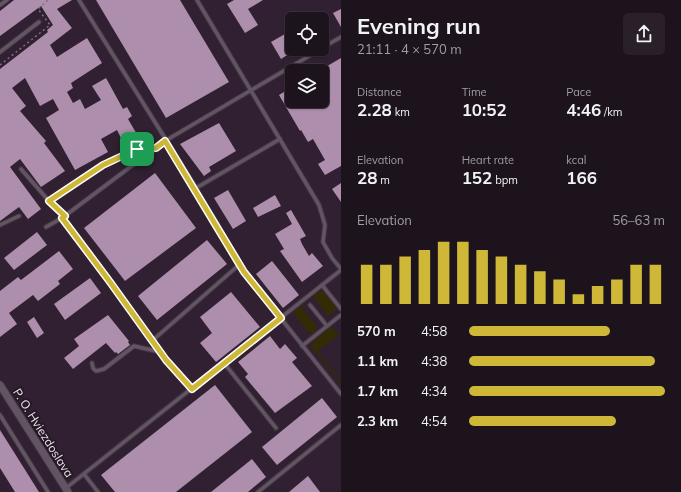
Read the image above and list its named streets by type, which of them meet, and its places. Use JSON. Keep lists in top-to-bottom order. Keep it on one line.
{"streets":{"street":["P. O. Hviezdoslava"]},"page":{"heading":["Evening run","21:11 · 4 × 570 m"],"stats":[["Distance","2.28 km"],["Time","10:52"],["Pace","4:46 /km"],["Elevation","28 m"],["Heart rate","152 bpm"],["kcal","166"]],"chart":["Elevation","56–63 m"],"list":[{"name":"570 m","note":"4:58"},{"name":"1.1 km","note":"4:38"},{"name":"1.7 km","note":"4:34"},{"name":"2.3 km","note":"4:54"}]}}
